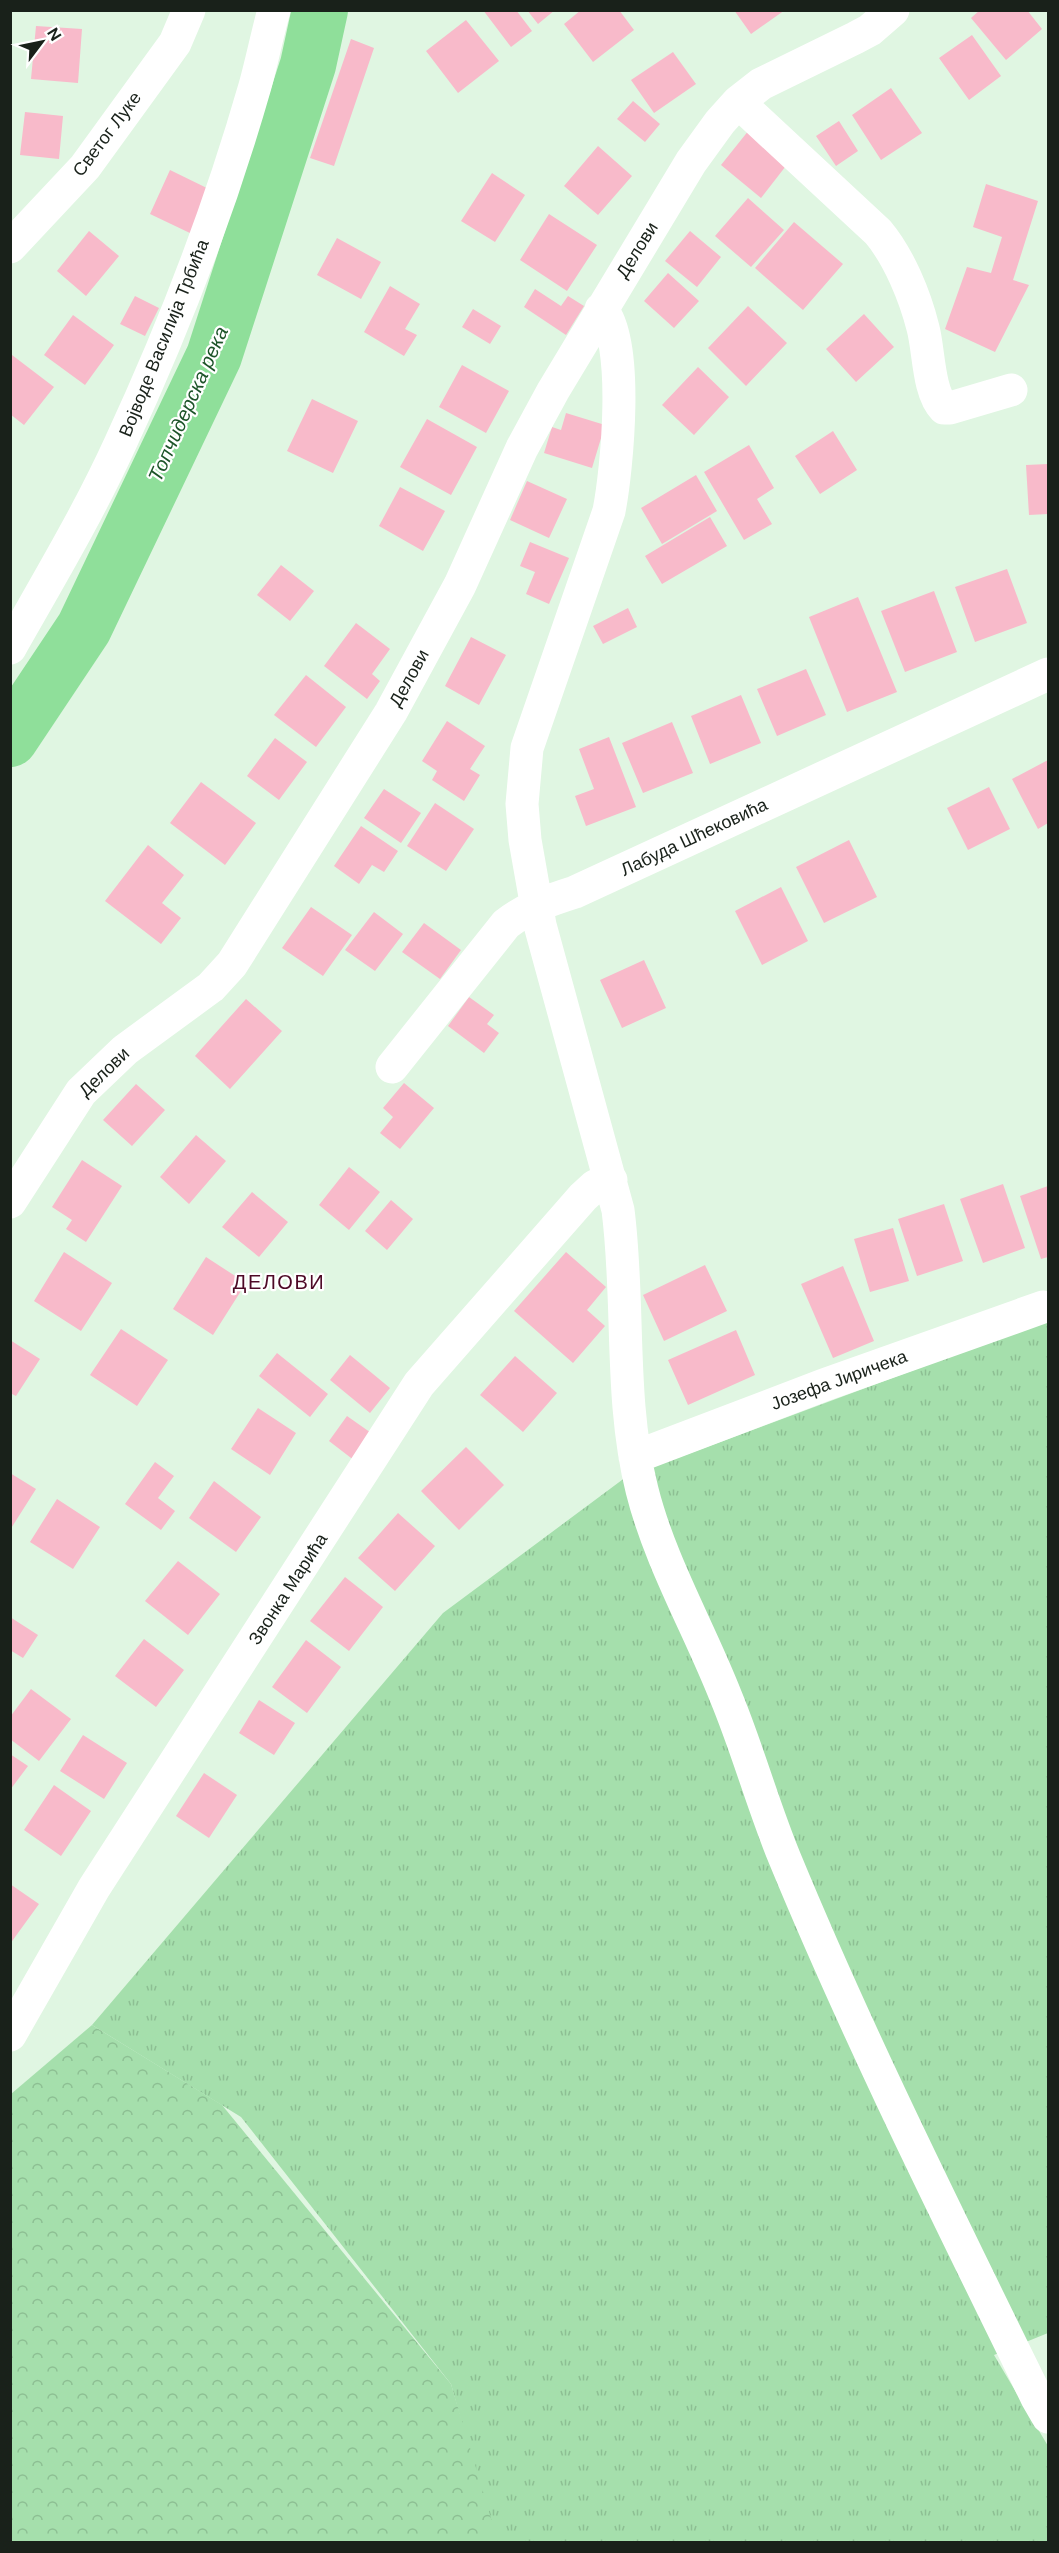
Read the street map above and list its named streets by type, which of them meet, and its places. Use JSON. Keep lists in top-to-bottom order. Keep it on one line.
{"streets":{"street":["Светог Луке","Делови","Војводе Василија Трбића","Лабуда Шћековића","Јозефа Јиричека","Звонка Марића"]},"districts":["ДЕЛОВИ"],"water":["Топчидерска река"],"north":"top right"}
